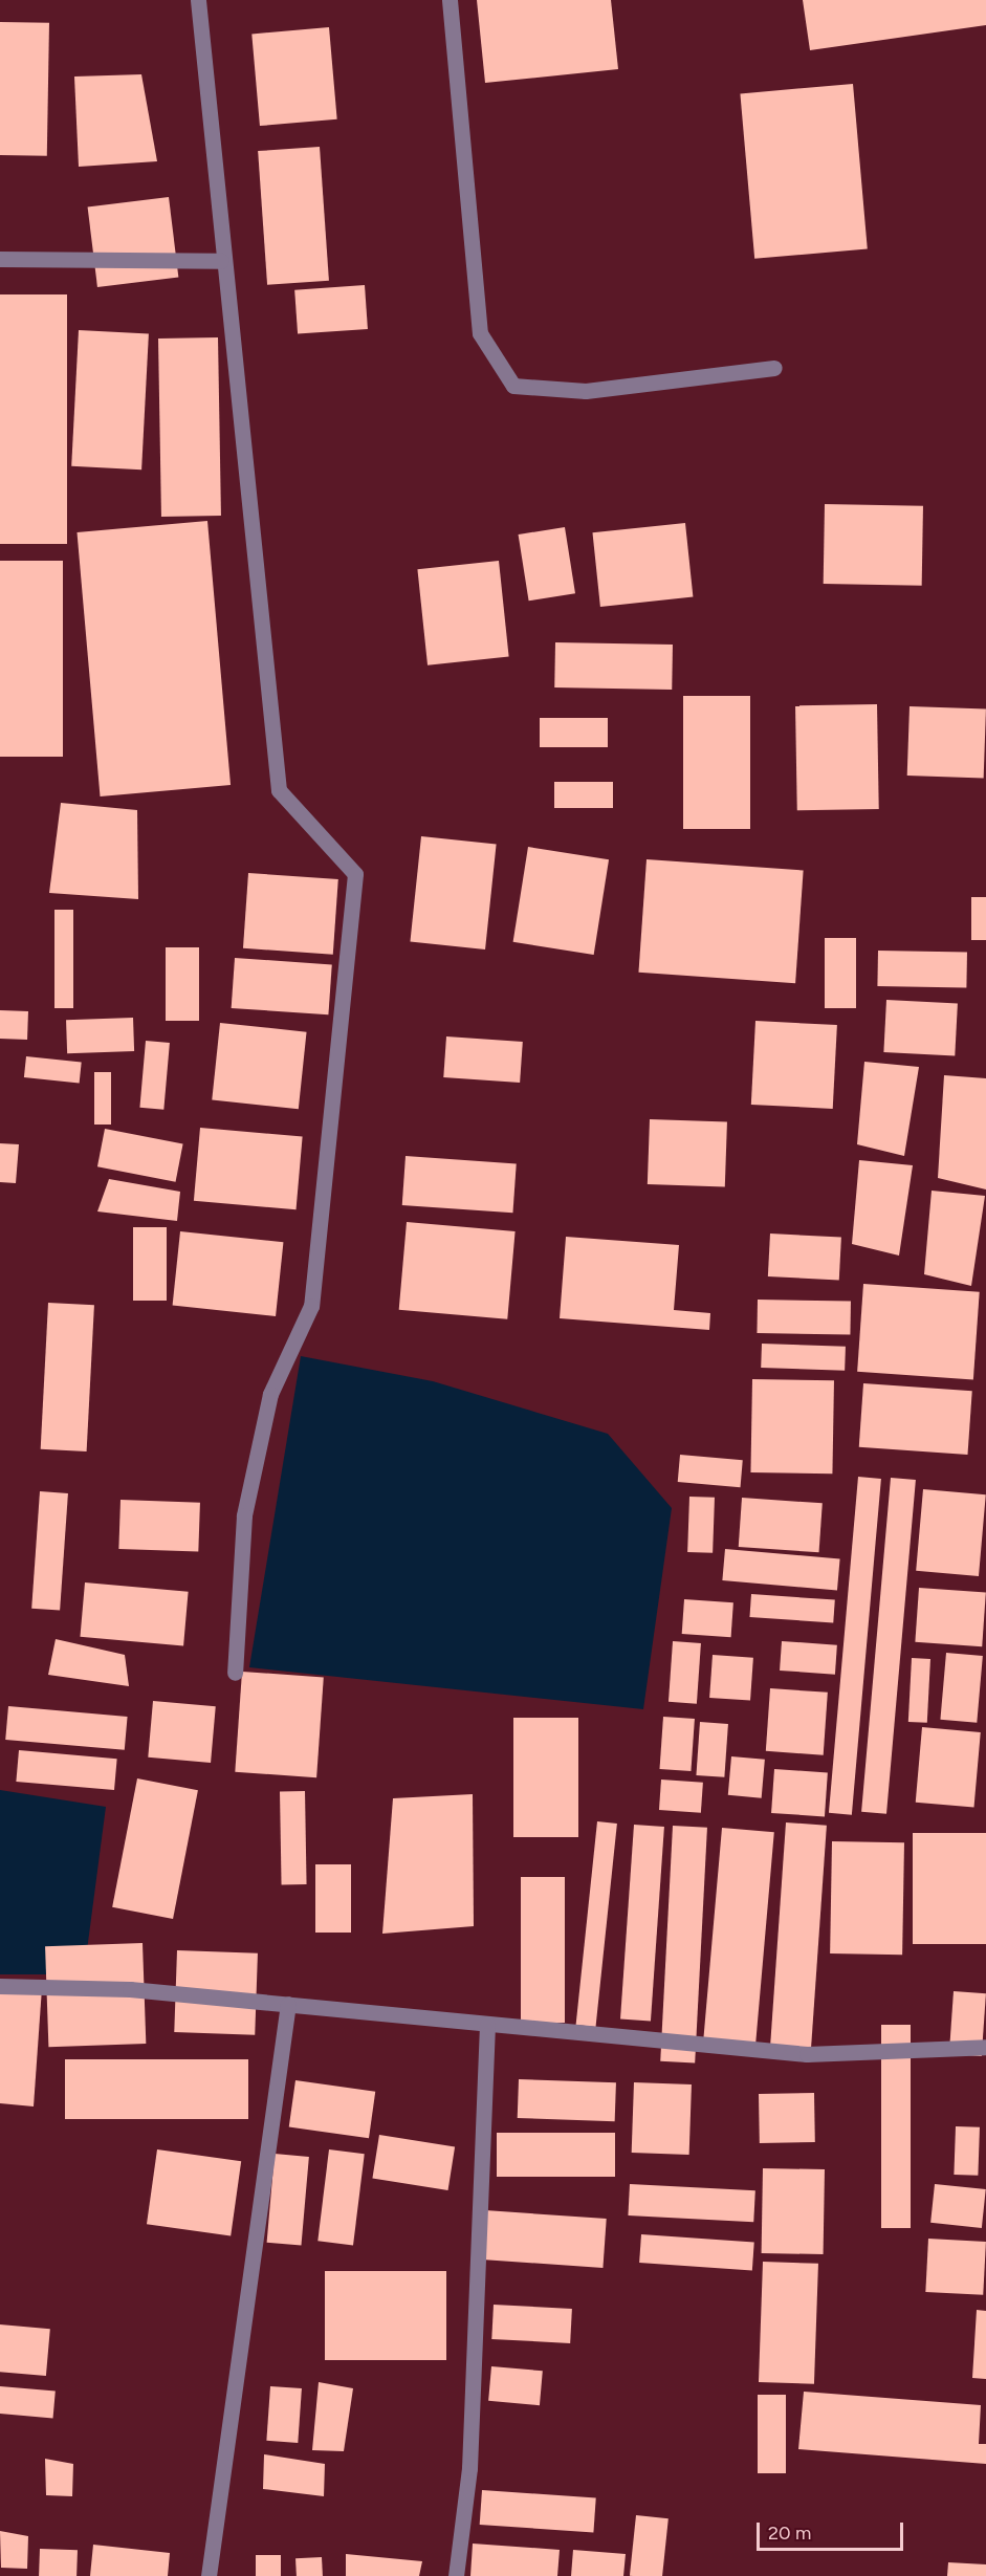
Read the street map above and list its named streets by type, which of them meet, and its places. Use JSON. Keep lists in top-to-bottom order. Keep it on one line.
{"scale_bar":"20 m"}
